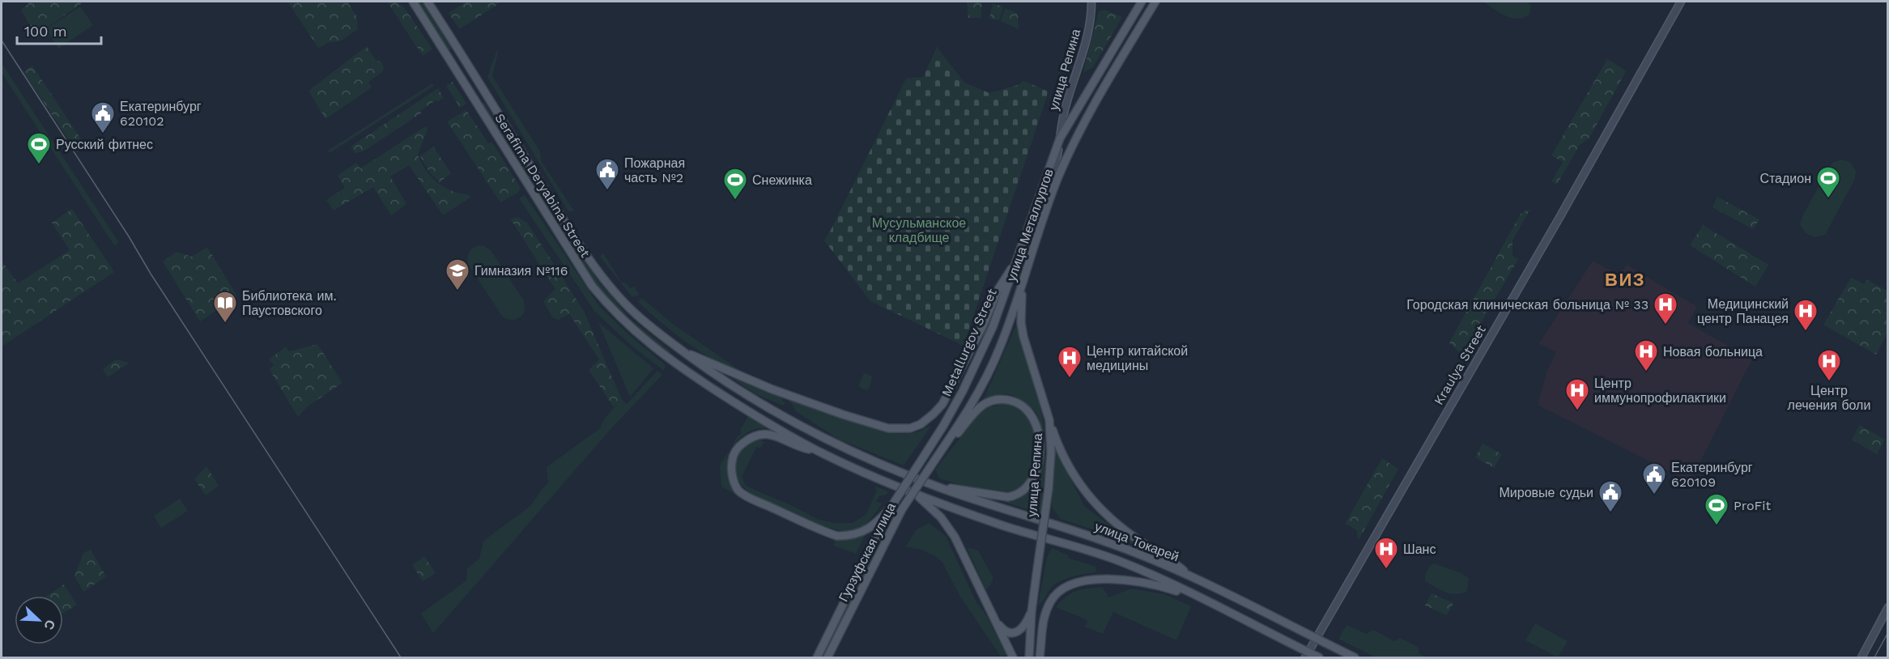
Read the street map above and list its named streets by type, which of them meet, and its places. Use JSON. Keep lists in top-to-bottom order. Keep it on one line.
{"streets":{"main road":["улица Репина","Serafima Deryabina Street","улица Металлургов","Metallurgov Street","Kraulya Street","улица Токарей","Гурзуфская улица"]},"crossings":[["улица Репина","улица Металлургов"],["улица Репина","Metallurgov Street"],["Serafima Deryabina Street","улица Токарей"],["улица Металлургов","Гурзуфская улица"],["Metallurgov Street","Гурзуфская улица"],["Kraulya Street","улица Токарей"]],"districts":["ВИЗ"],"parks":["Мусульманское кладбище"],"places":{"public building":["Екатеринбург 620102","Пожарная часть №2","Екатеринбург 620109","Мировые судьи"],"sports":["Русский фитнес","Стадион","Снежинка","ProFit"],"school or university":["Гимназия №116"],"library":["Библиотека им. Паустовского"],"hospital":["Городская клиническая больница № 33","Медицинский центр Панацея","Новая больница","Центр китайской медицины","Центр лечения боли","Центр иммунопрофилактики","Шанс"]},"scale_bar":"100 m","north":"bottom right"}
